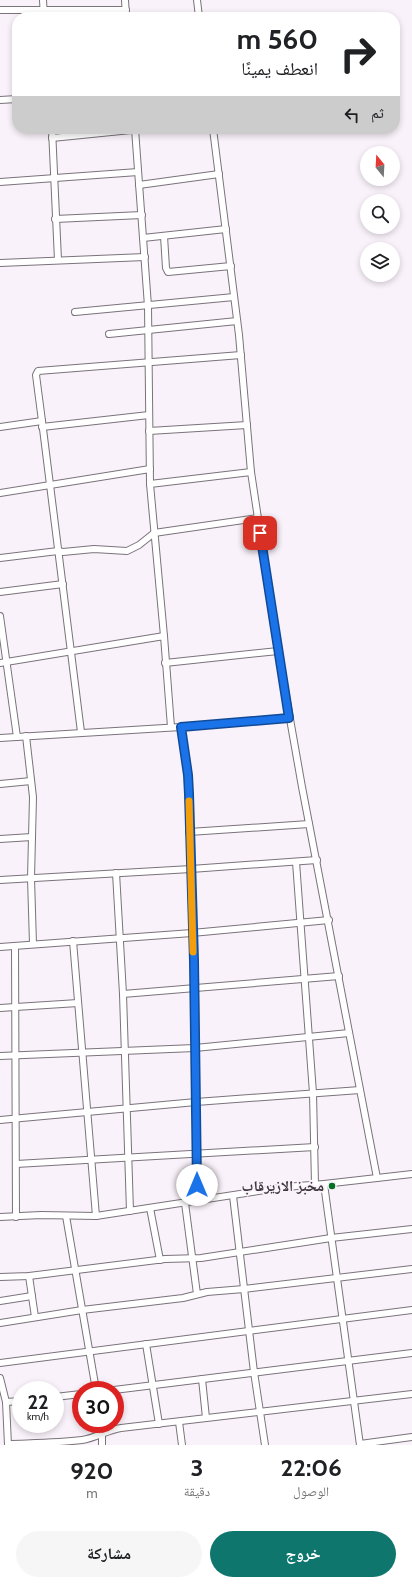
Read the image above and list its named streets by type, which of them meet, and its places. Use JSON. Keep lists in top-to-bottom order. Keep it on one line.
{"places":["مخبز الازيرقاب"],"north":"top","page":{"turn":["560 m","انعطف يمينًا"],"then":"ثم","speed":"22 km/h","limit":"30","eta":["22:06","الوصول","3","دقيقة","920","m"],"buttons":["خروج","مشاركة"]}}
